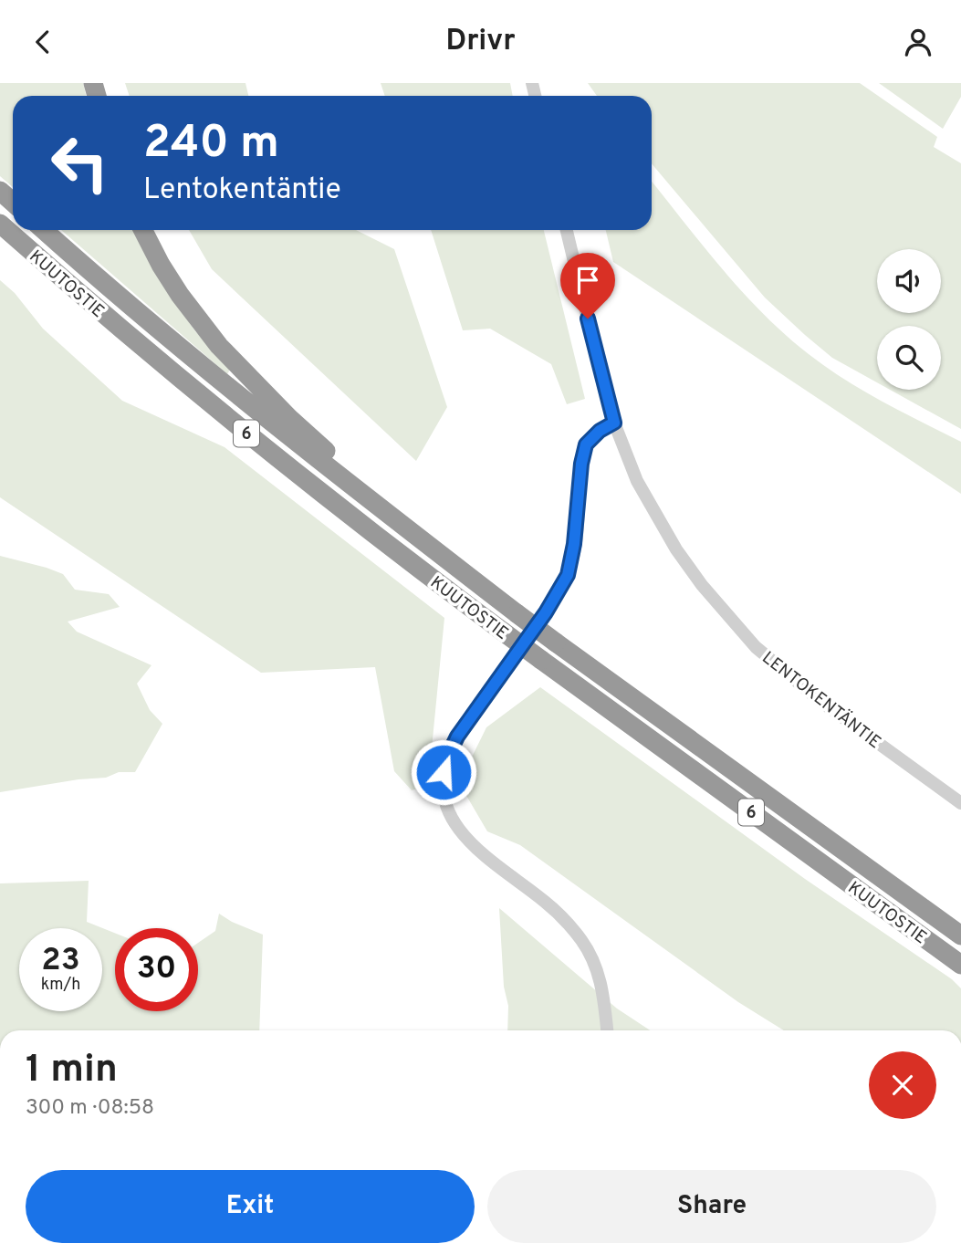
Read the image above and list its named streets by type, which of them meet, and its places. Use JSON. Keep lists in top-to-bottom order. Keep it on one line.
{"streets":{"highway":["KUUTOSTIE","6"],"street":["LENTOKENTÄNTIE"]},"page":{"header":"Drivr","turn":["240 m","Lentokentäntie"],"speed":"23 km/h","limit":"30","heading":["1 min","300 m · 08:58"],"buttons":["Exit","Share"]}}
